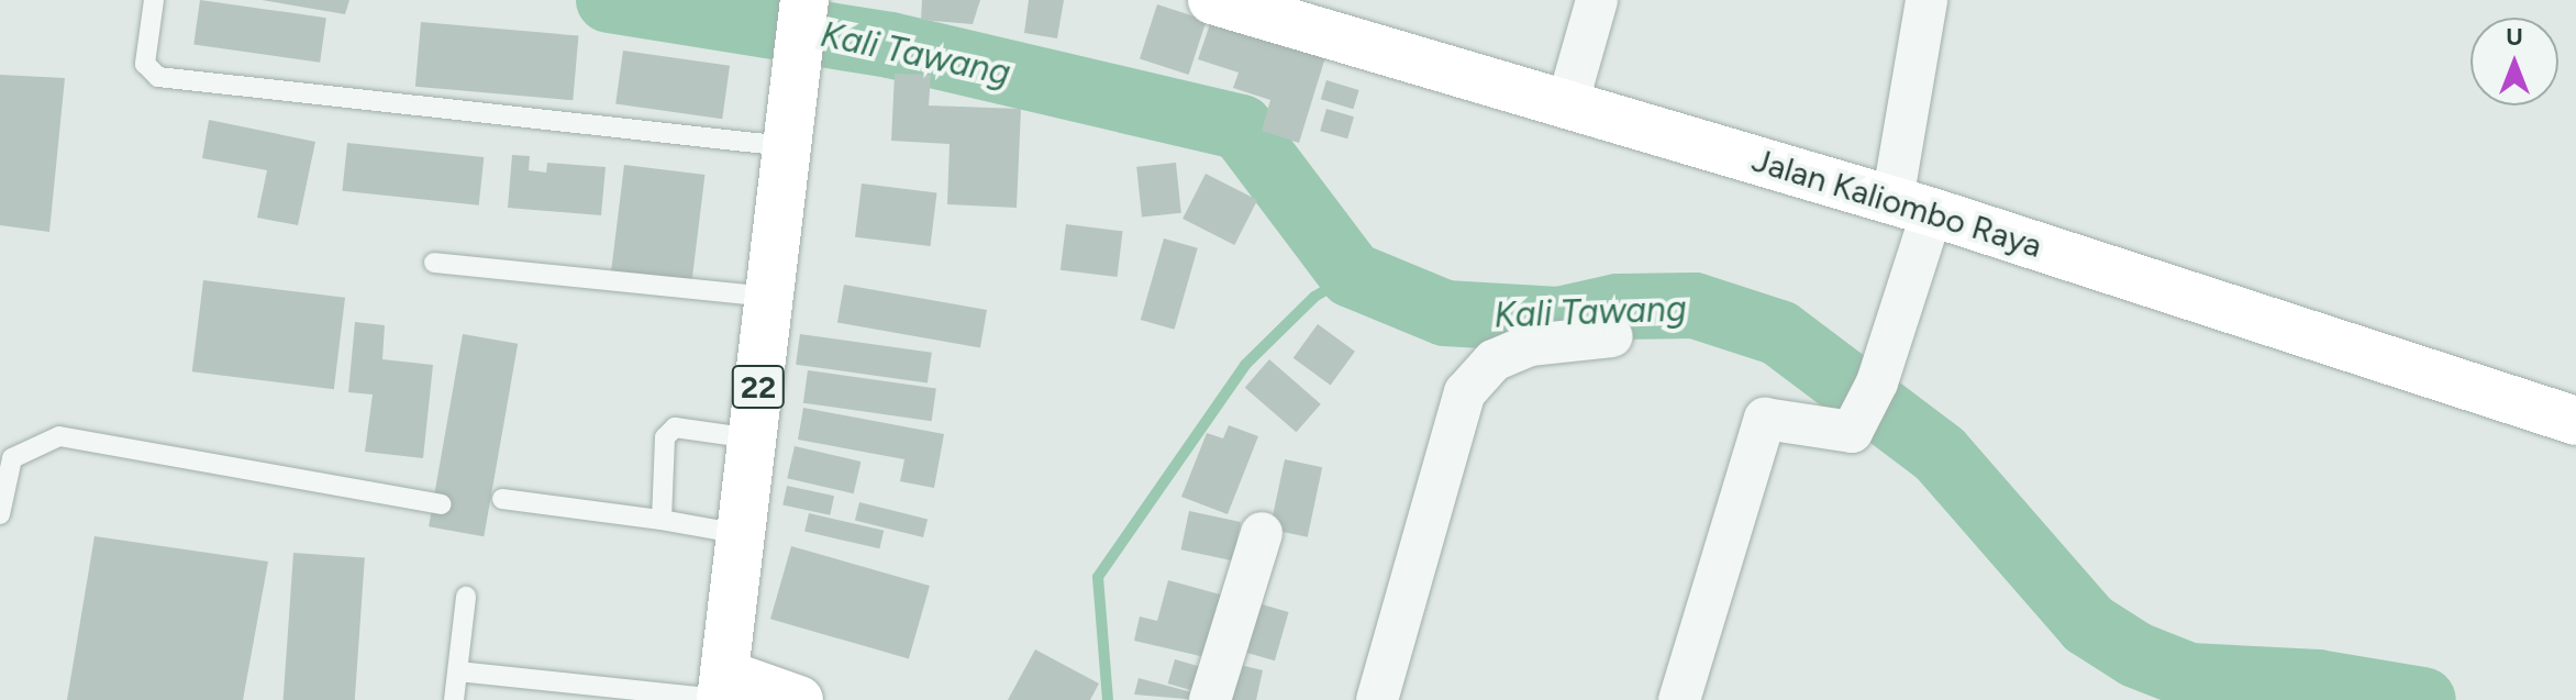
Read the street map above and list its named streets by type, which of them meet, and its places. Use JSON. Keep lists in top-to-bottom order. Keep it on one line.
{"streets":{"main road":["Jalan Kaliombo Raya","22"]},"water":["Kali Tawang"],"north":"top"}
